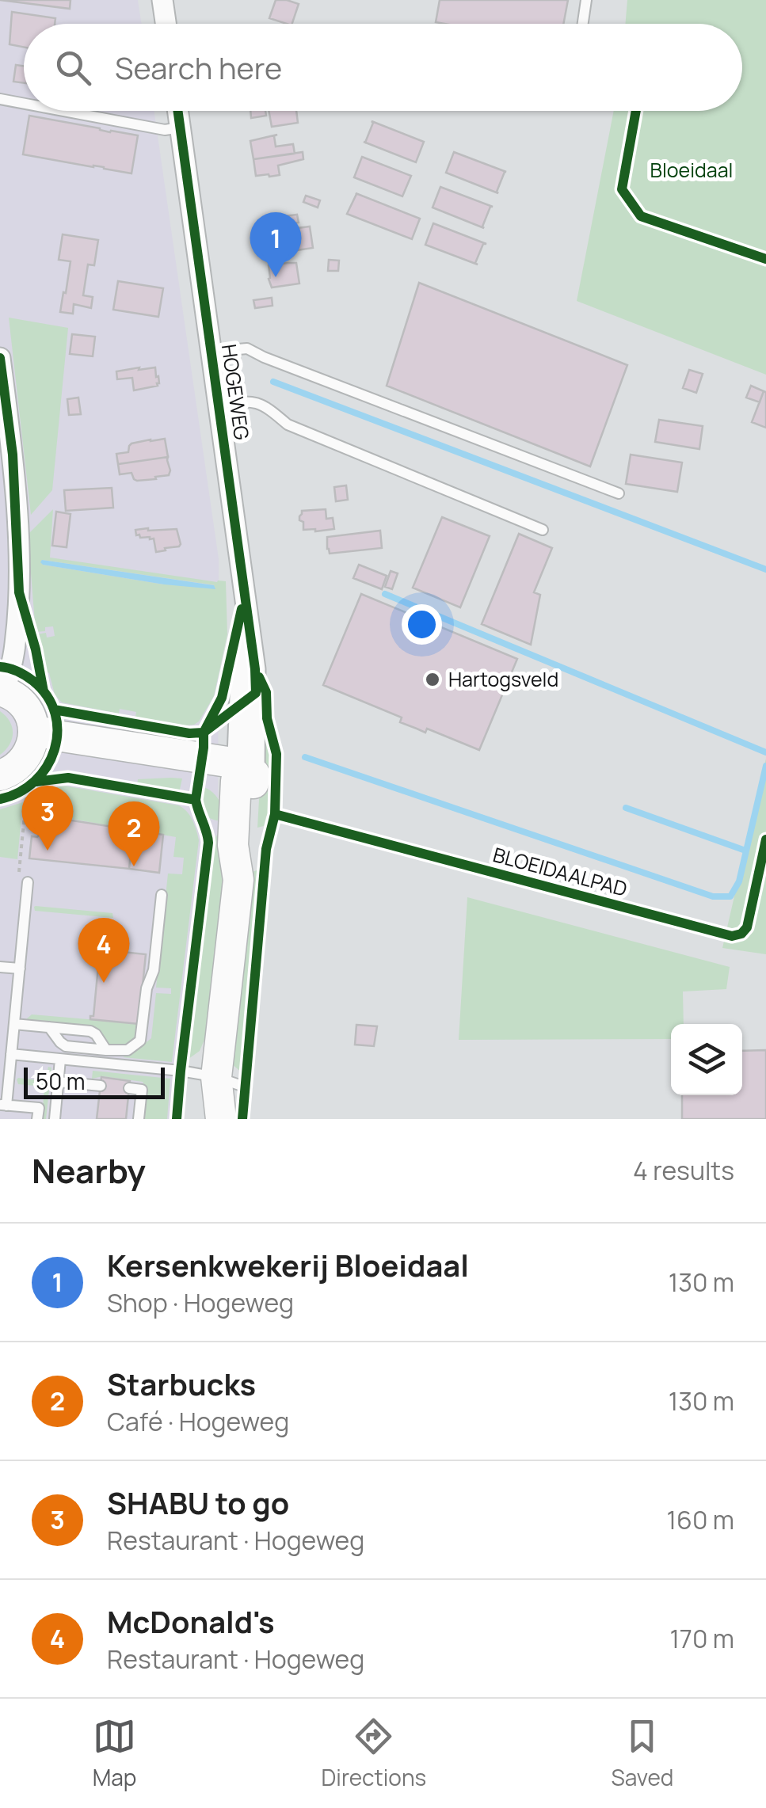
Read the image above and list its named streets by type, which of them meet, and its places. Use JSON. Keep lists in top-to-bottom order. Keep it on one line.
{"streets":{"street":["HOGEWEG"],"cycle path":["BLOEIDAALPAD"]},"parks":["Bloeidaal"],"places":["Hartogsveld"],"scale_bar":"50 m","page":{"search":"Search here","pins":["1","3","2","4"],"scale":"50 m","heading":["Nearby","4 results"],"list":[{"mark":"1","name":"Kersenkwekerij Bloeidaal","note":"Shop · Hogeweg","value":"130 m"},{"mark":"2","name":"Starbucks","note":"Café · Hogeweg","value":"130 m"},{"mark":"3","name":"SHABU to go","note":"Restaurant · Hogeweg","value":"160 m"},{"mark":"4","name":"McDonald's","note":"Restaurant · Hogeweg","value":"170 m"}],"nav":["Map","Directions","Saved"]}}
